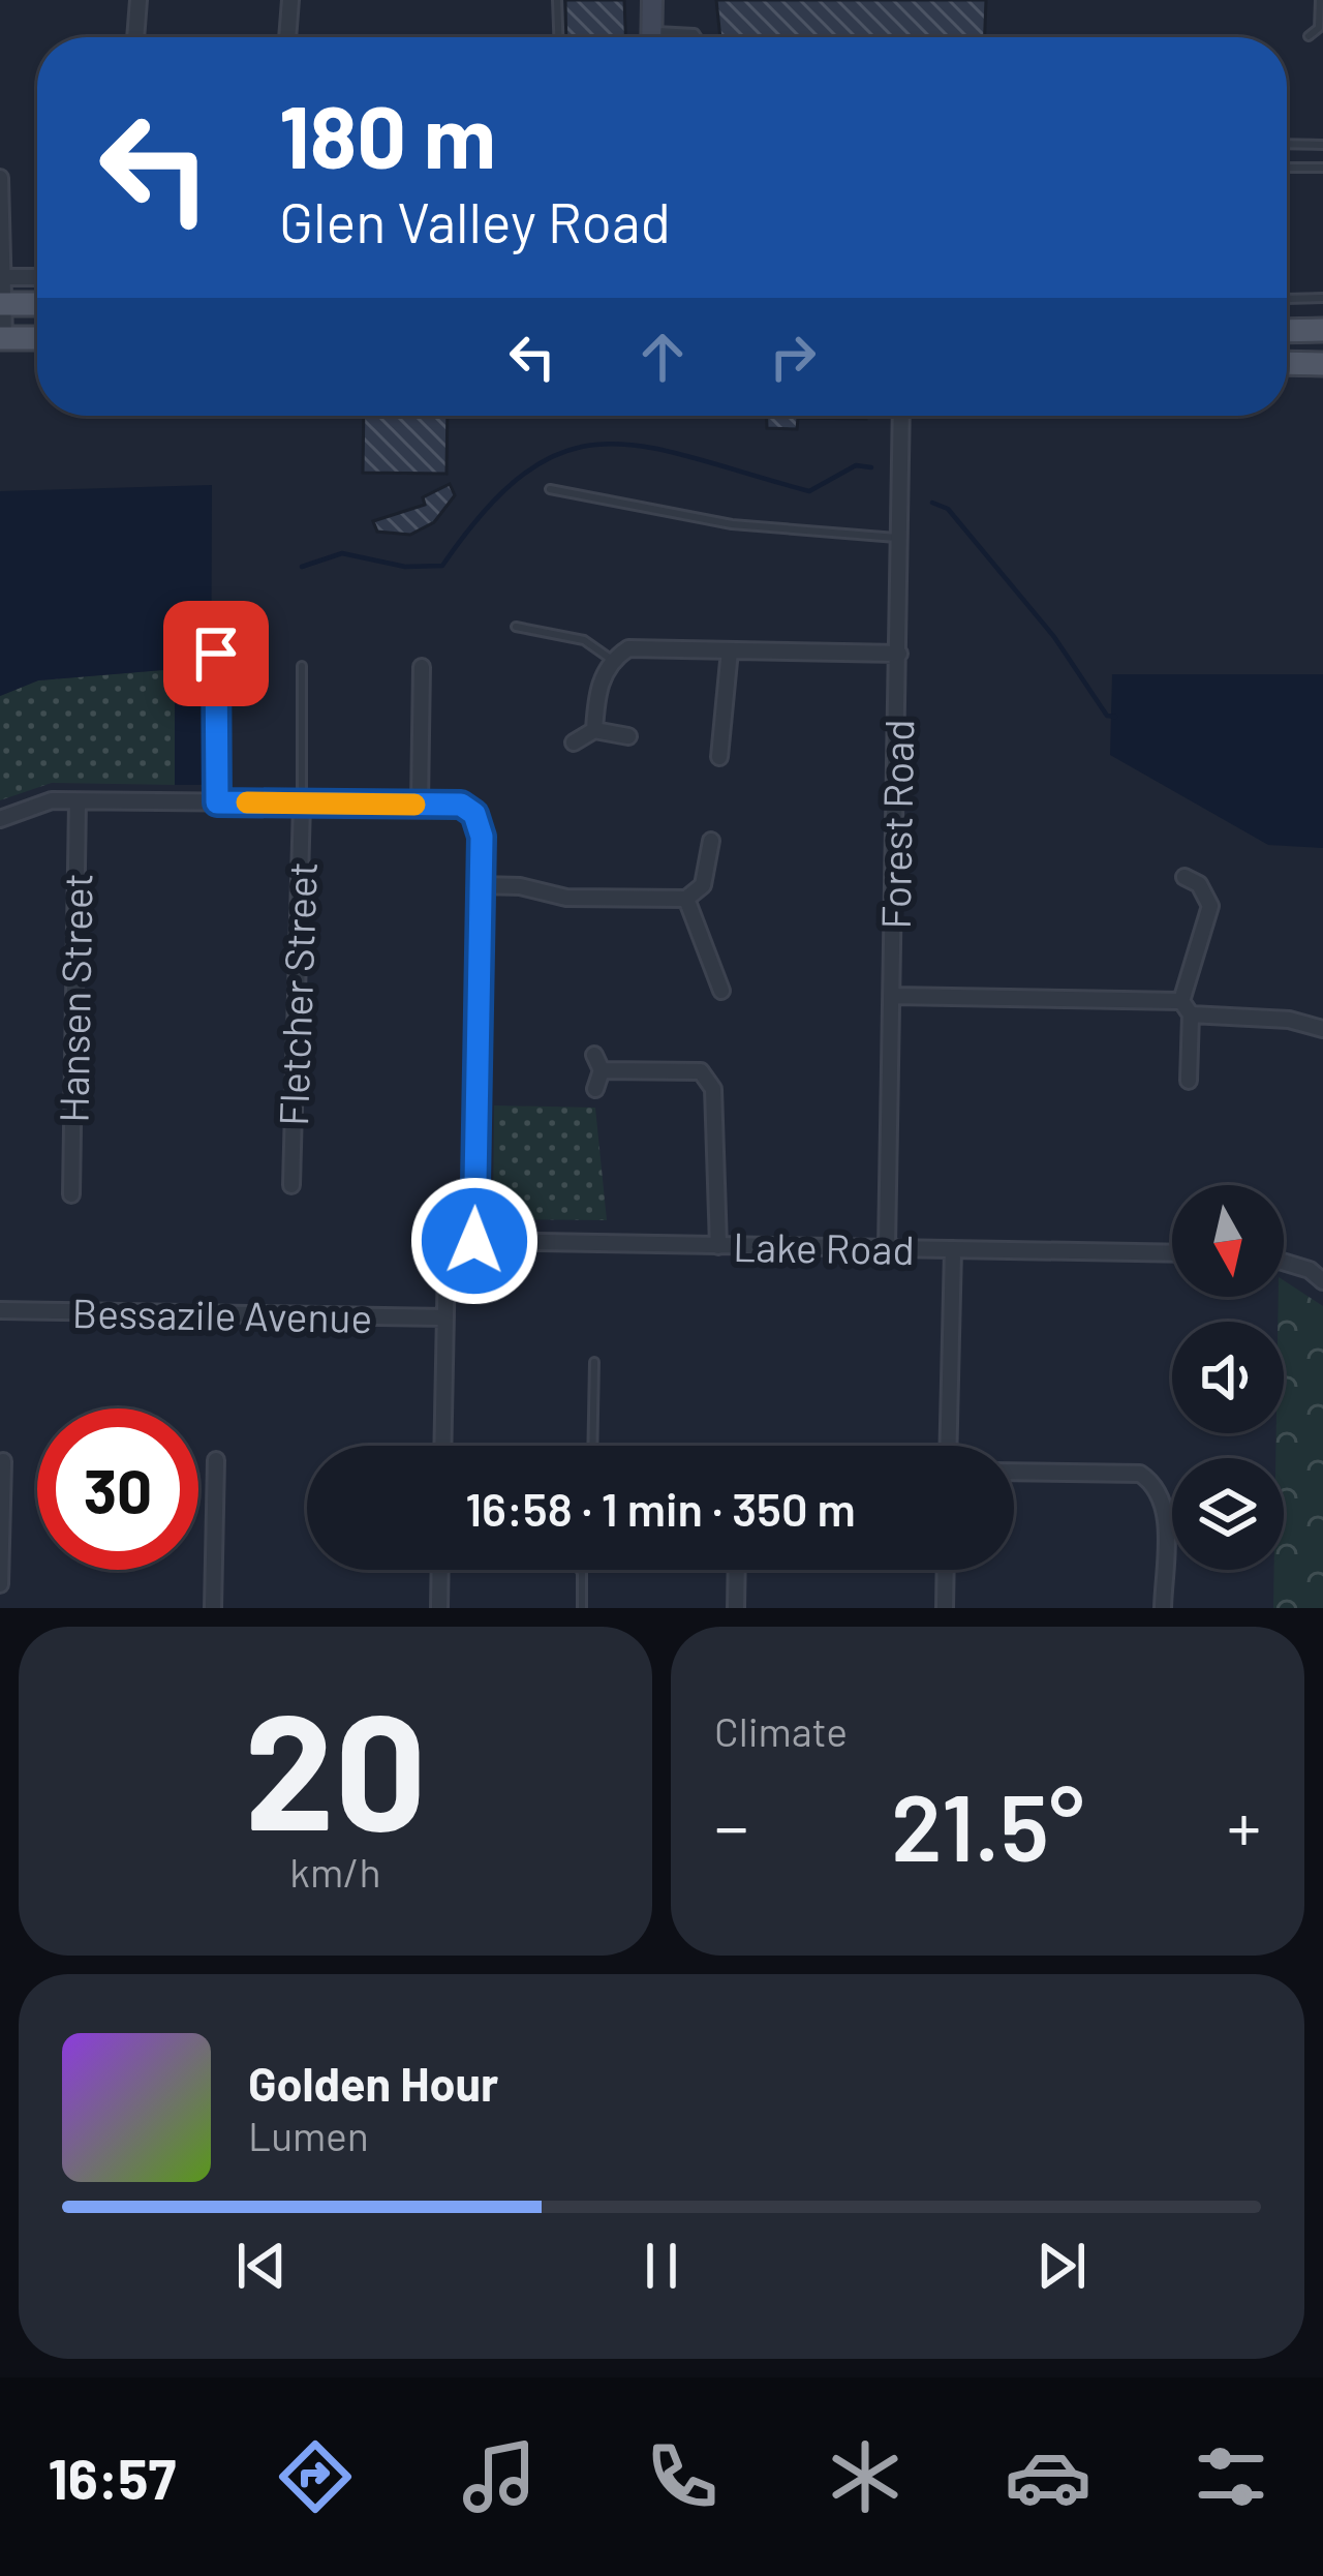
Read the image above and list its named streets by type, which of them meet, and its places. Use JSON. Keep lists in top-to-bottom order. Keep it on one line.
{"streets":{"street":["Forest Road","Fletcher Street","Hansen Street","Lake Road","Bessazile Avenue"]},"crossings":[["Forest Road","Lake Road"],["Lake Road","Bessazile Avenue"]],"north":"bottom","page":{"turn":["180 m","Glen Valley Road"],"limit":"30","trip":"16:58 · 1 min · 350 m","tile":[["20","km/h"],"Climate"],"heat":["−","21.5°","+"],"song":["Golden Hour","Lumen"],"tabs":"16:57"}}
